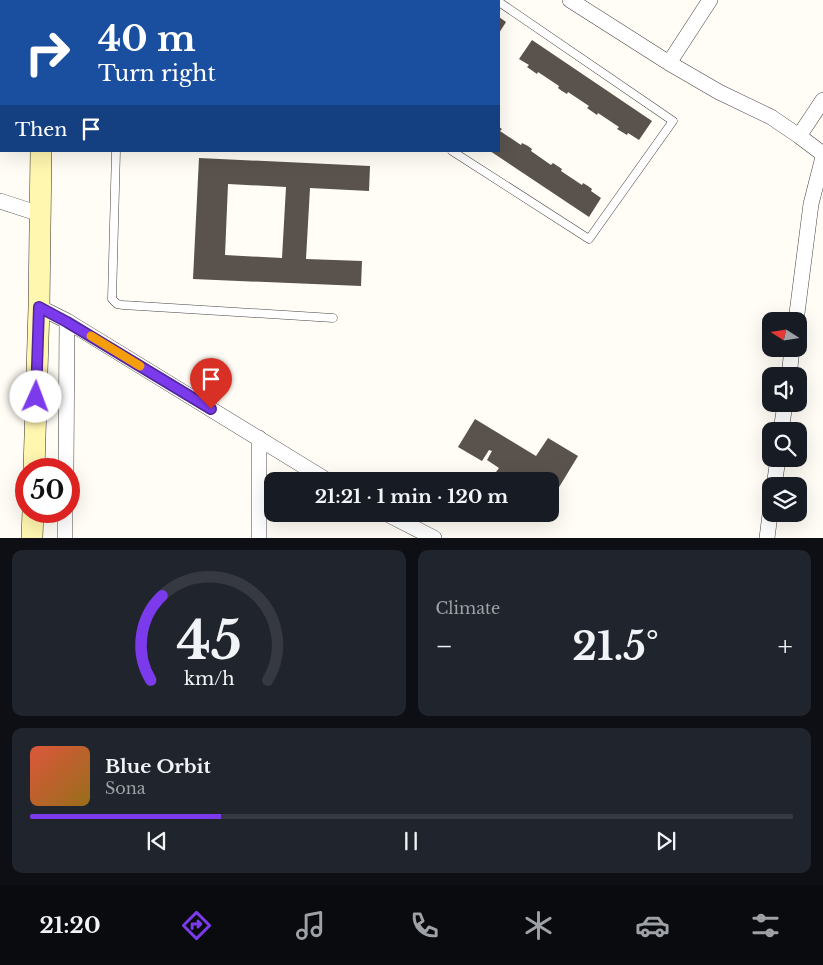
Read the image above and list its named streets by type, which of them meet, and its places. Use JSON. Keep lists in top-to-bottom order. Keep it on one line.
{"north":"left","page":{"turn":["40 m","Turn right"],"then":"Then","limit":"50","trip":"21:21 · 1 min · 120 m","tile":"Climate","heat":["−","21.5°","+"],"song":["Blue Orbit","Sona"],"tabs":"21:20","gauge":["45","km/h"]}}
